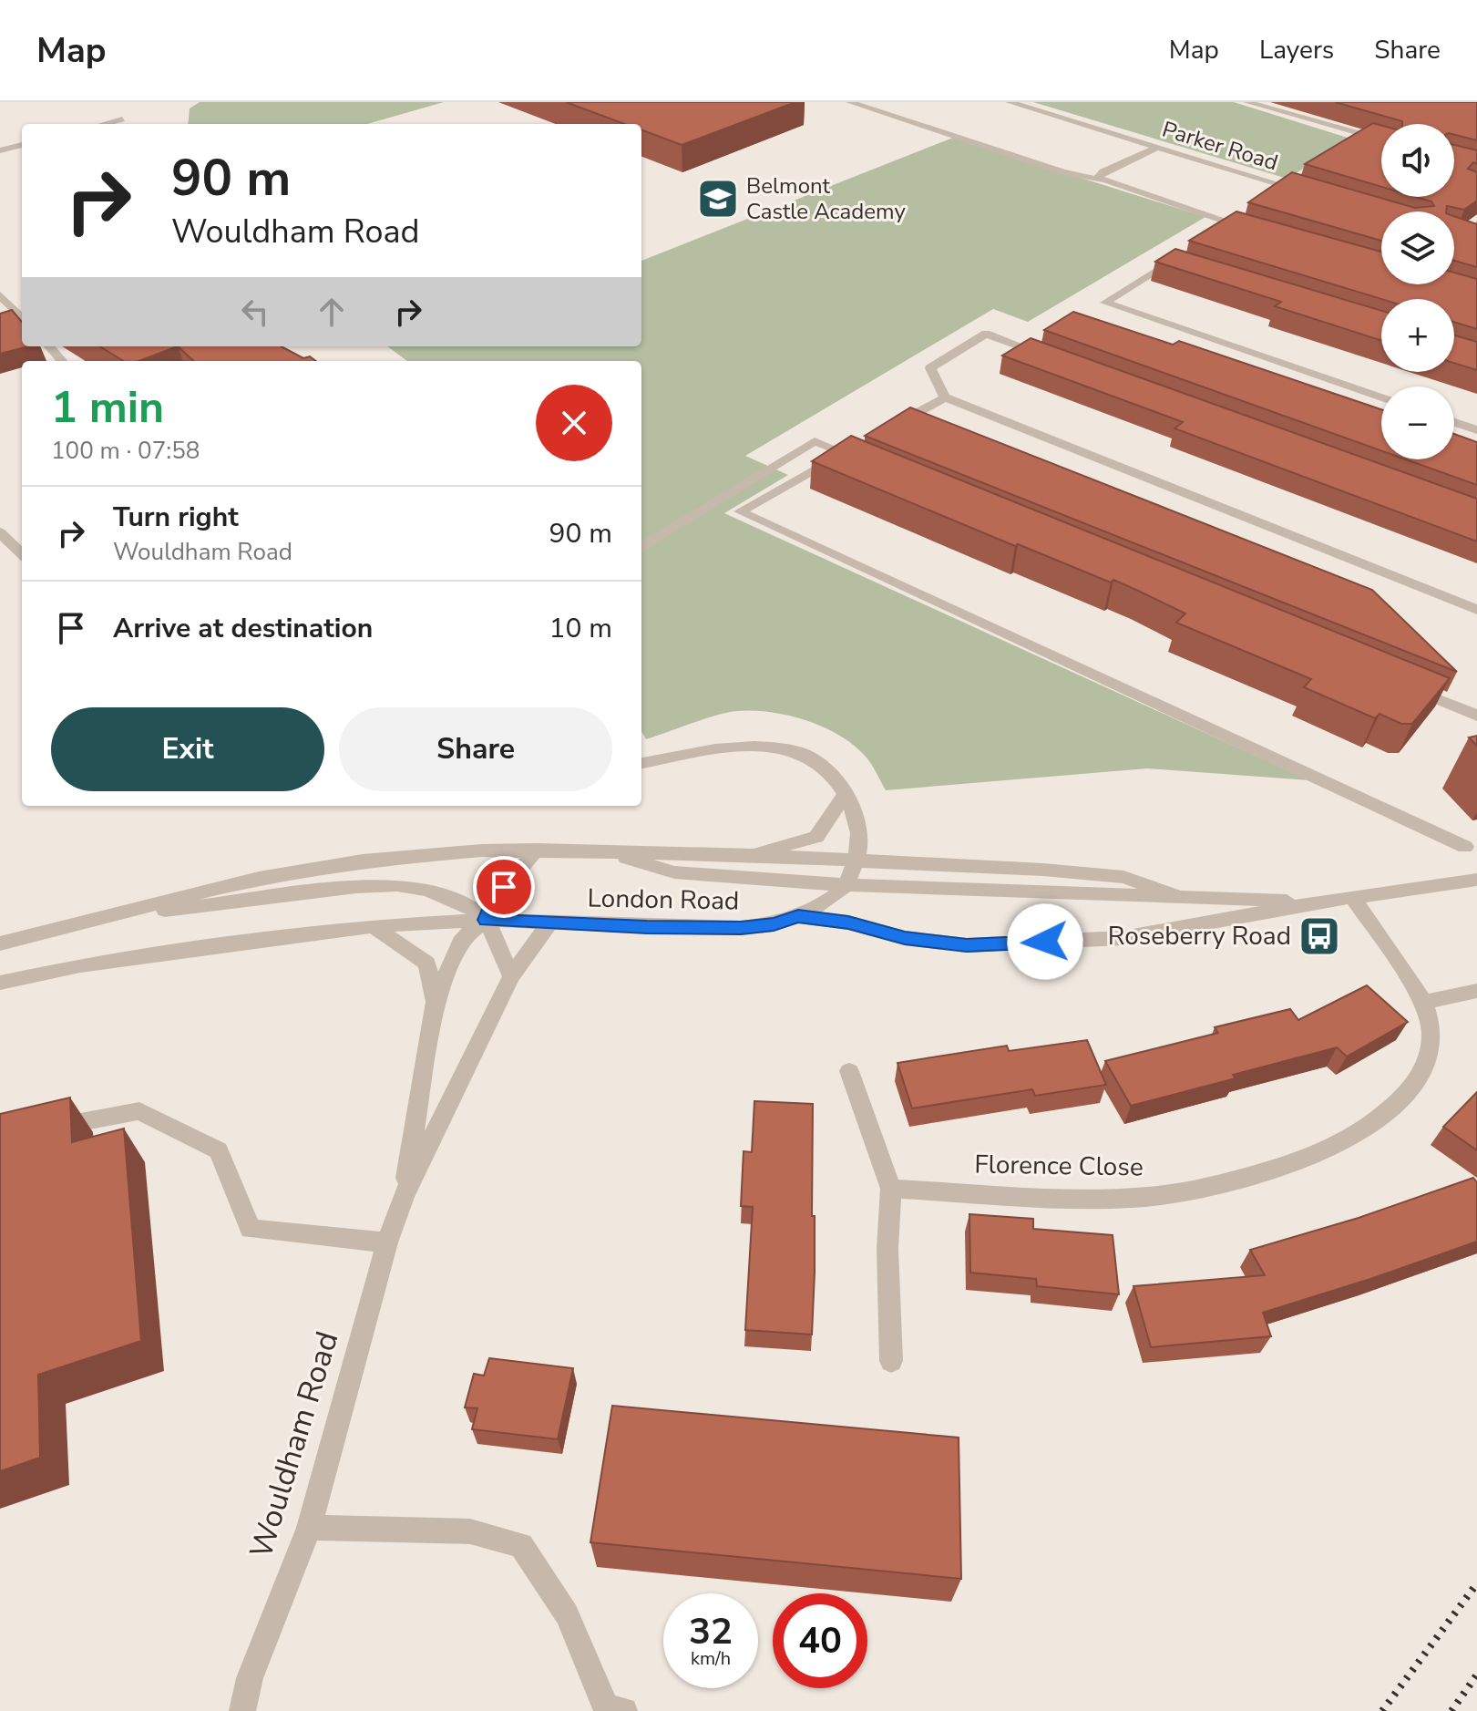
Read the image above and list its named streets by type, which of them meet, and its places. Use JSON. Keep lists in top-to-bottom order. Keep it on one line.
{"streets":{"street":["Parker Road","London Road","Florence Close","Wouldham Road"]},"crossings":[["London Road","Florence Close"],["London Road","Wouldham Road"]],"places":{"school or university":["Belmont Castle Academy"],"bus stop":["Roseberry Road"]},"page":{"header":"Map","nav":["Map","Layers","Share"],"map_buttons":["+","−"],"turn":["90 m","Wouldham Road"],"heading":["1 min","100 m · 07:58"],"list":[{"name":"Turn right","note":"Wouldham Road","value":"90 m"},{"name":"Arrive at destination","value":"10 m"}],"buttons":["Exit","Share"],"speed":"32 km/h","limit":"40"}}
